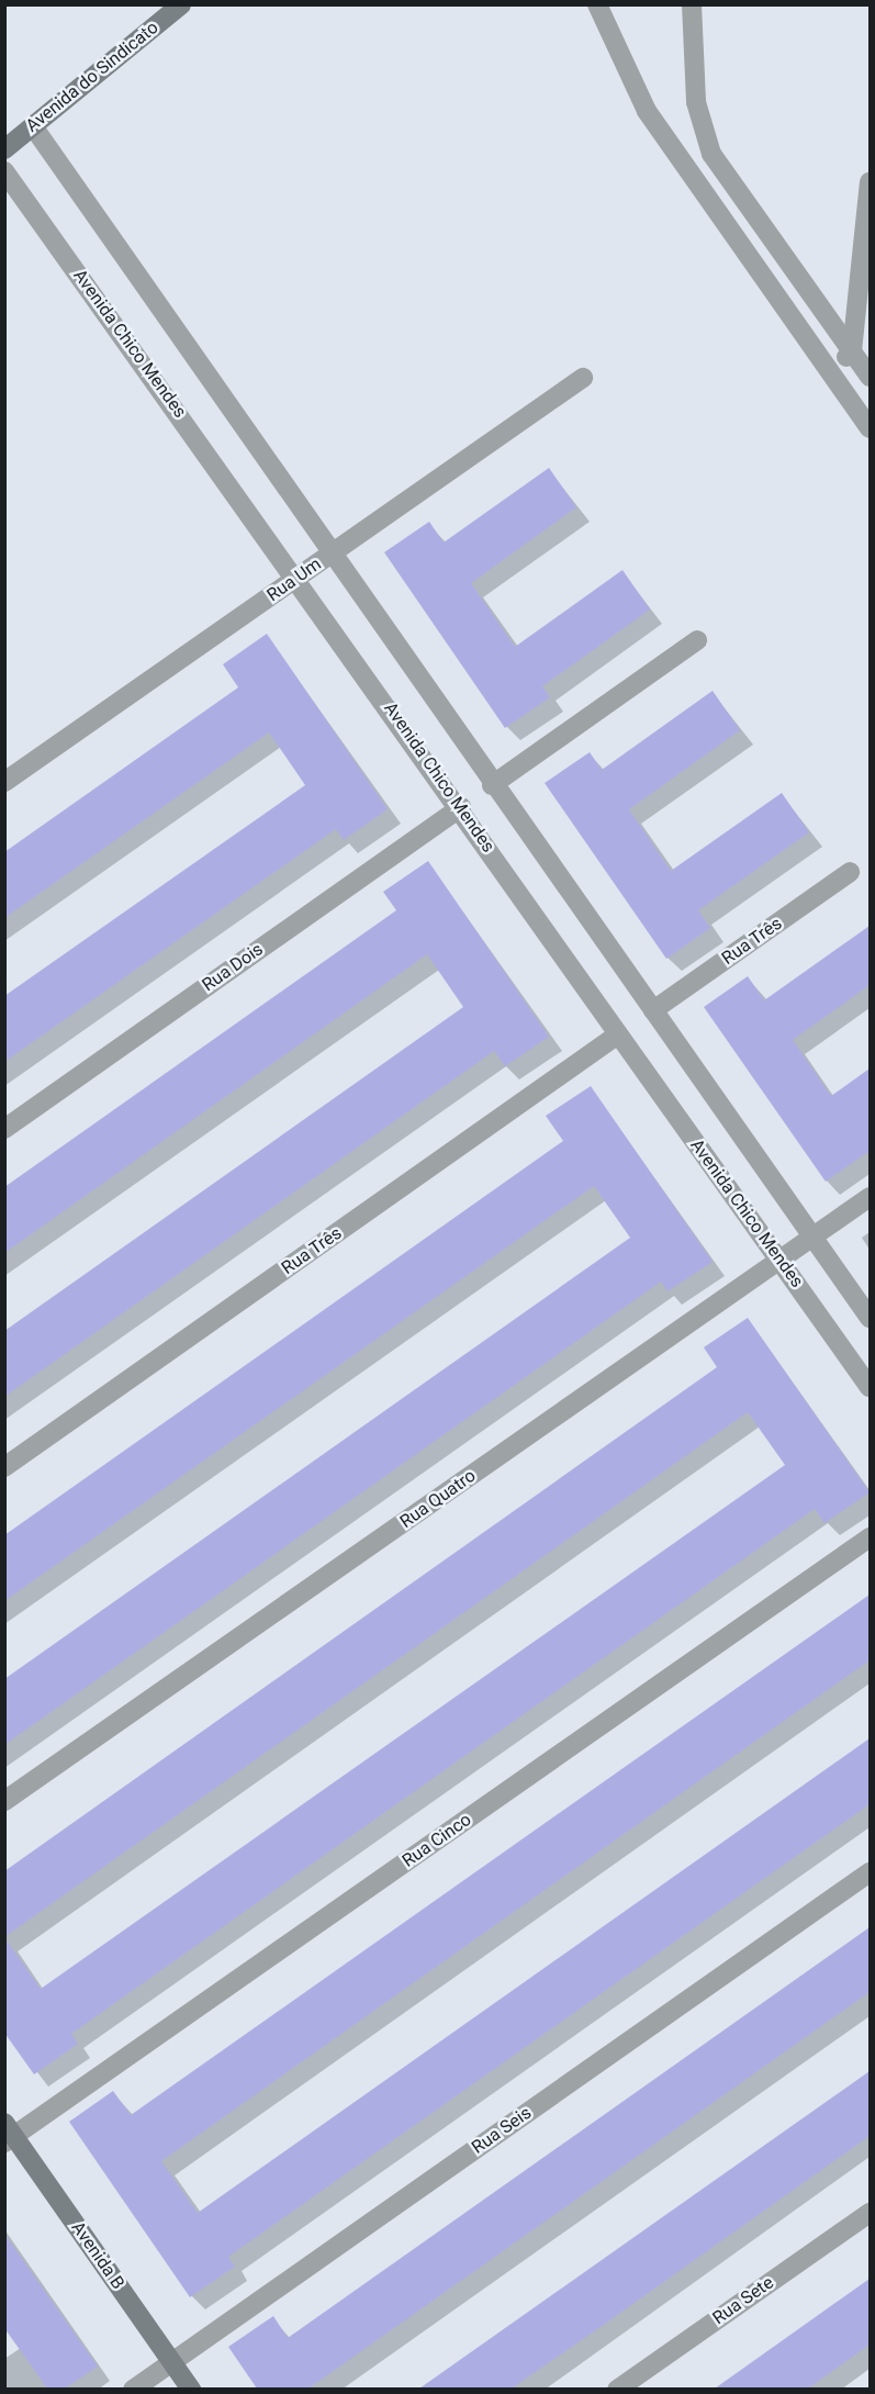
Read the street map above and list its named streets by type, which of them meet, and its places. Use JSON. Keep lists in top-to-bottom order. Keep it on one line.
{"streets":{"street":["Avenida do Sindicato","Avenida Chico Mendes","Rua Um","Rua Três","Rua Dois","Rua Quatro","Rua Cinco","Rua Seis","Avenida B","Rua Sete"]},"crossings":[["Avenida Chico Mendes","Rua Um"],["Avenida Chico Mendes","Rua Três"],["Avenida Chico Mendes","Rua Dois"],["Avenida Chico Mendes","Rua Quatro"],["Rua Cinco","Avenida B"],["Rua Seis","Avenida B"]]}
